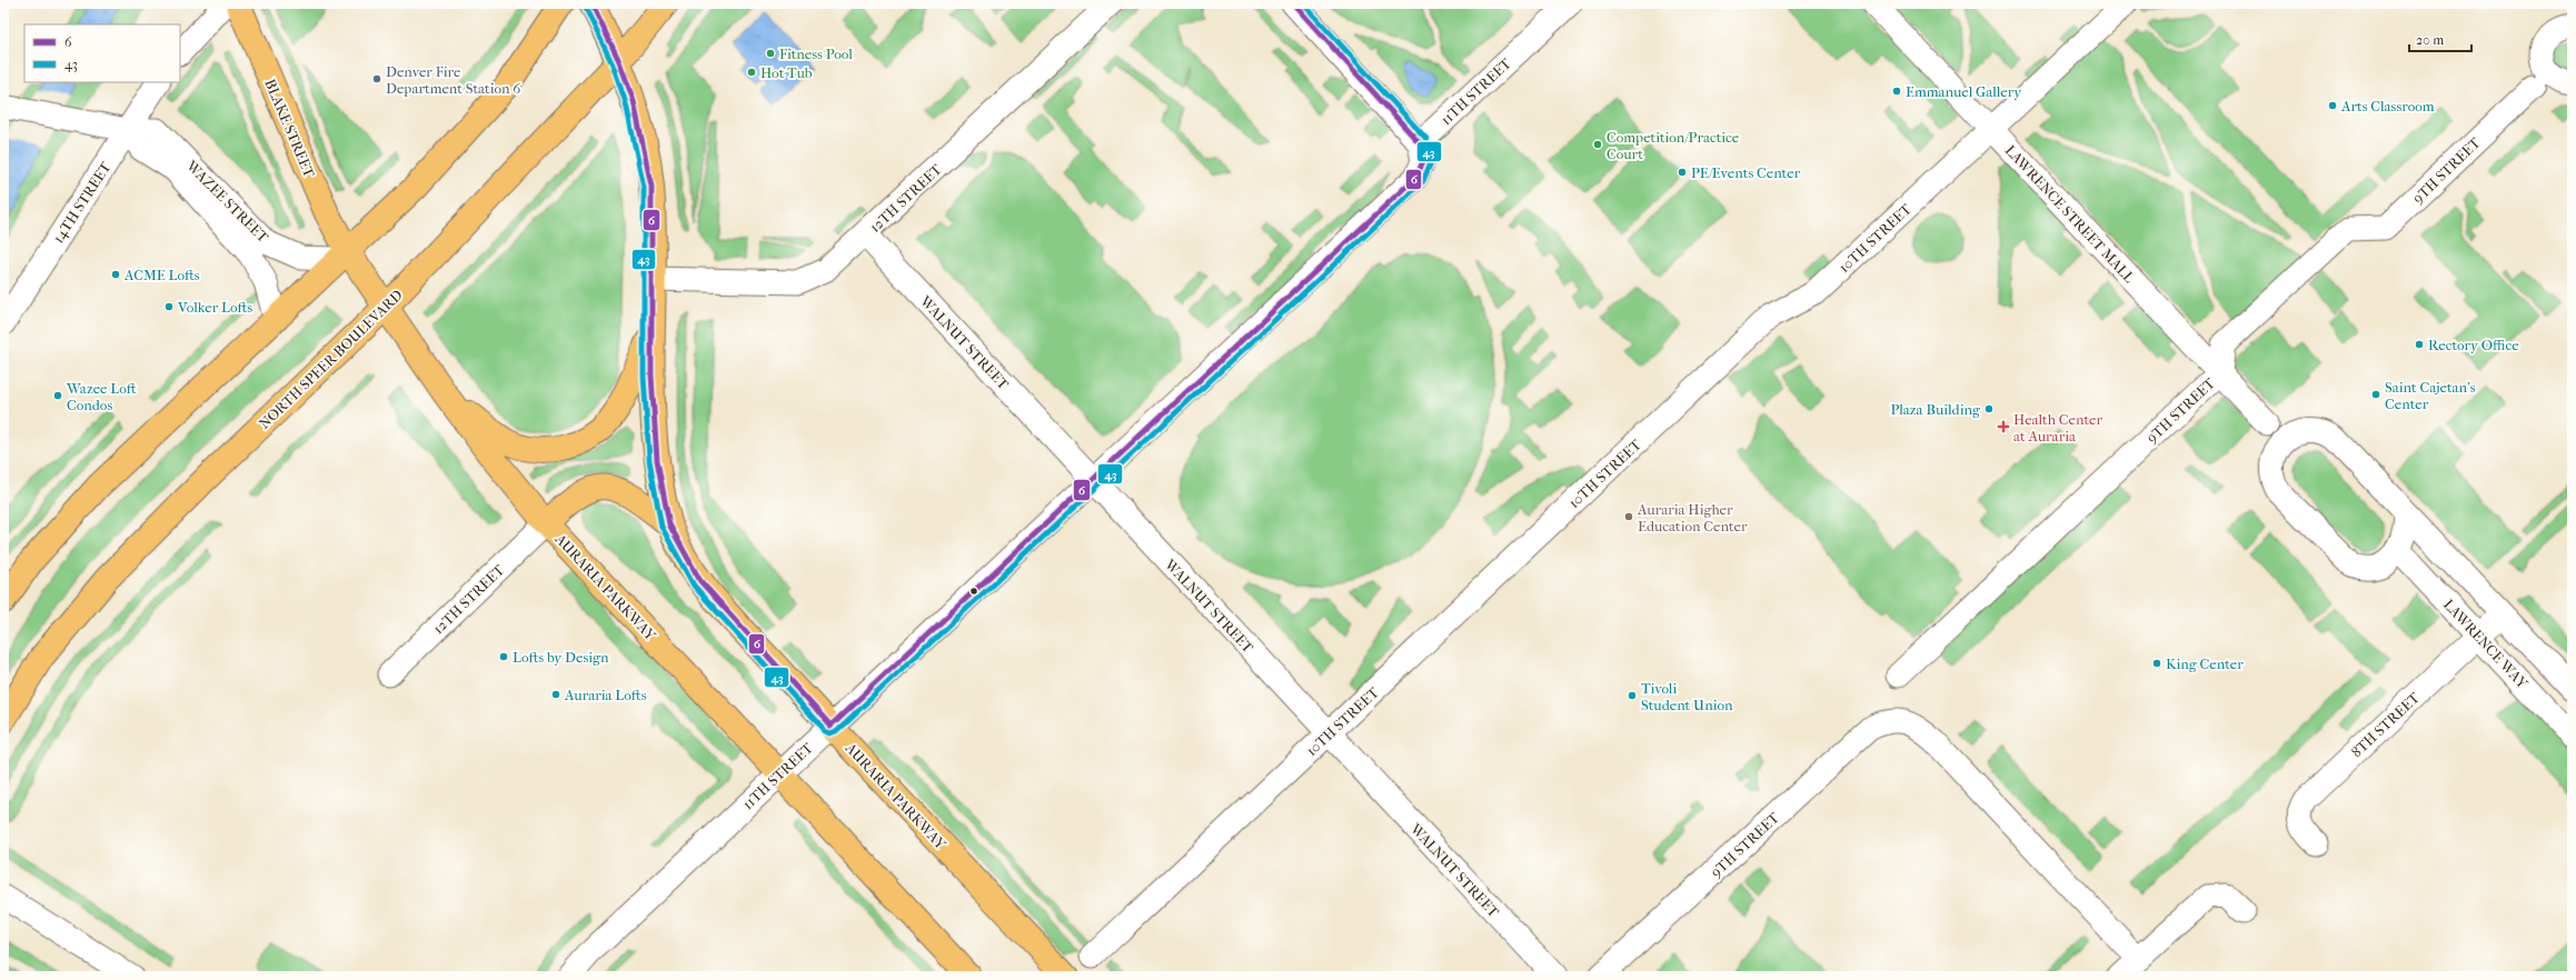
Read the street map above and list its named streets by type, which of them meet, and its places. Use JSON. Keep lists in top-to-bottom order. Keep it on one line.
{"streets":{"main road":["BLAKE STREET","NORTH SPEER BOULEVARD","AURARIA PARKWAY"],"street":["11TH STREET","9TH STREET","12TH STREET","WAZEE STREET","14TH STREET","LAWRENCE STREET MALL","10TH STREET","WALNUT STREET","LAWRENCE WAY","8TH STREET"]},"crossings":[["11TH STREET","WALNUT STREET"],["11TH STREET","AURARIA PARKWAY"],["BLAKE STREET","WAZEE STREET"],["BLAKE STREET","AURARIA PARKWAY"],["9TH STREET","LAWRENCE STREET MALL"],["12TH STREET","WALNUT STREET"],["12TH STREET","AURARIA PARKWAY"],["WAZEE STREET","14TH STREET"],["WAZEE STREET","AURARIA PARKWAY"],["LAWRENCE STREET MALL","10TH STREET"],["10TH STREET","WALNUT STREET"],["NORTH SPEER BOULEVARD","AURARIA PARKWAY"],["LAWRENCE WAY","8TH STREET"]],"places":{"other":["Fitness Pool","Hot Tub","Denver Fire Department Station 6","Emmanuel Gallery","Arts Classroom","Competition/Practice Court","PE/Events Center","ACME Lofts","Volker Lofts","Rectory Office","Saint Cajetan's Center","Wazee Loft Condos","Plaza Building","Auraria Higher Education Center","Lofts by Design","King Center","Auraria Lofts","Tivoli Student Union"],"health":["Health Center at Auraria"]},"lines":["transit line 6","transit line 43"],"legend":["6","43"],"scale_bar":"20 m"}
